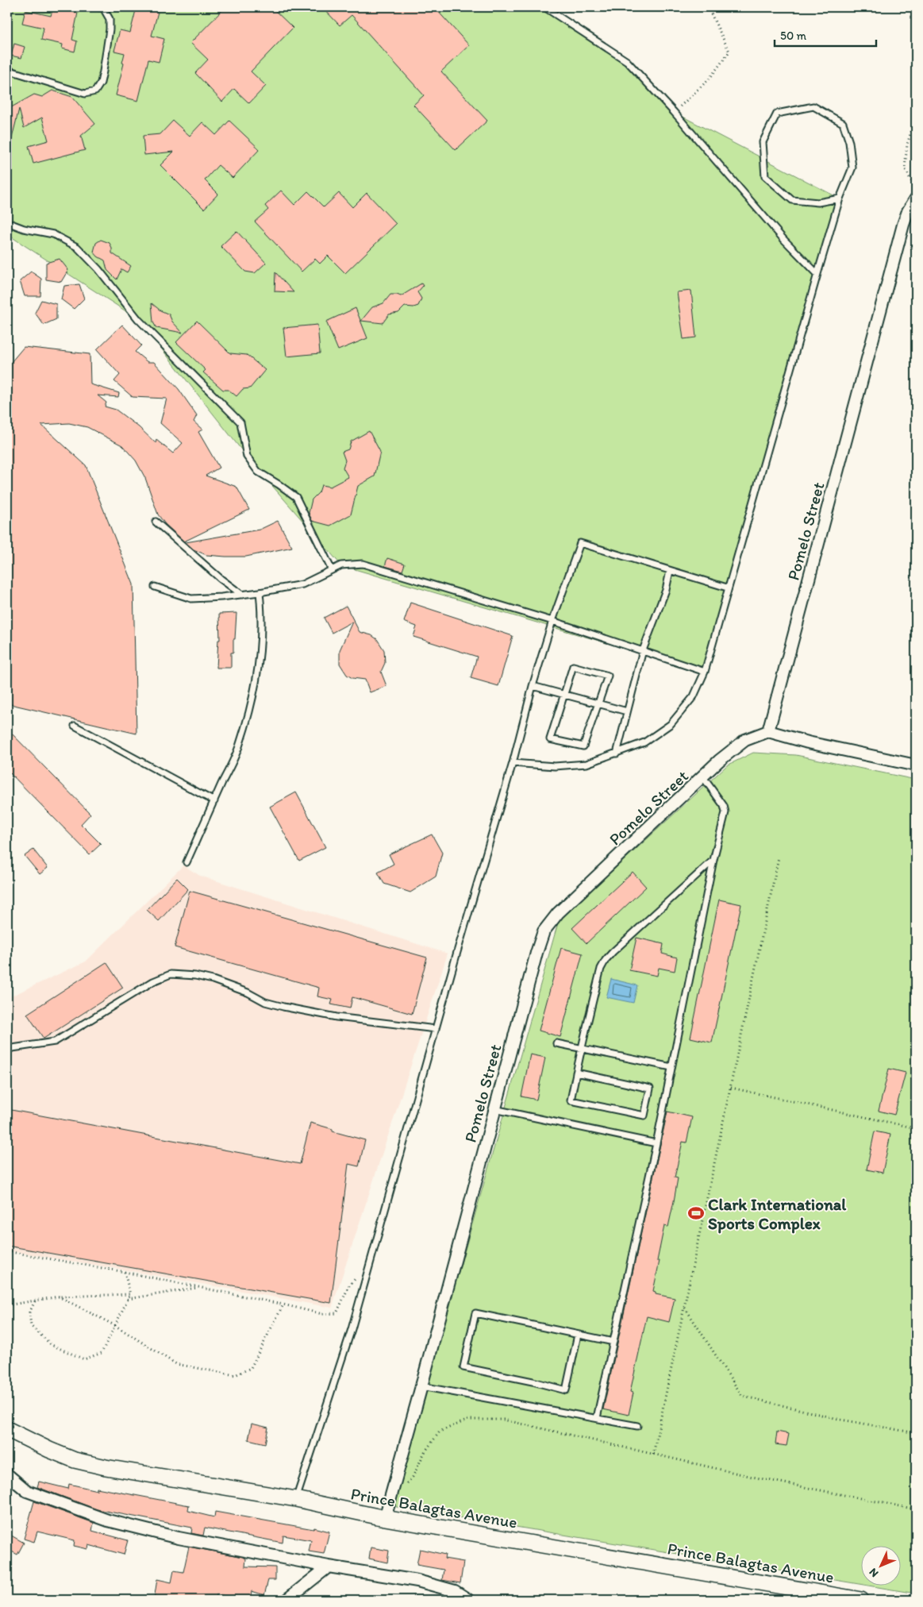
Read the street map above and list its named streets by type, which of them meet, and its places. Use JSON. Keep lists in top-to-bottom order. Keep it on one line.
{"streets":{"main road":["Prince Balagtas Avenue"],"street":["Pomelo Street"]},"crossings":[["Pomelo Street","Prince Balagtas Avenue"]],"places":{"sports":["Clark International Sports Complex"]},"scale_bar":"50 m","north":"bottom left"}
